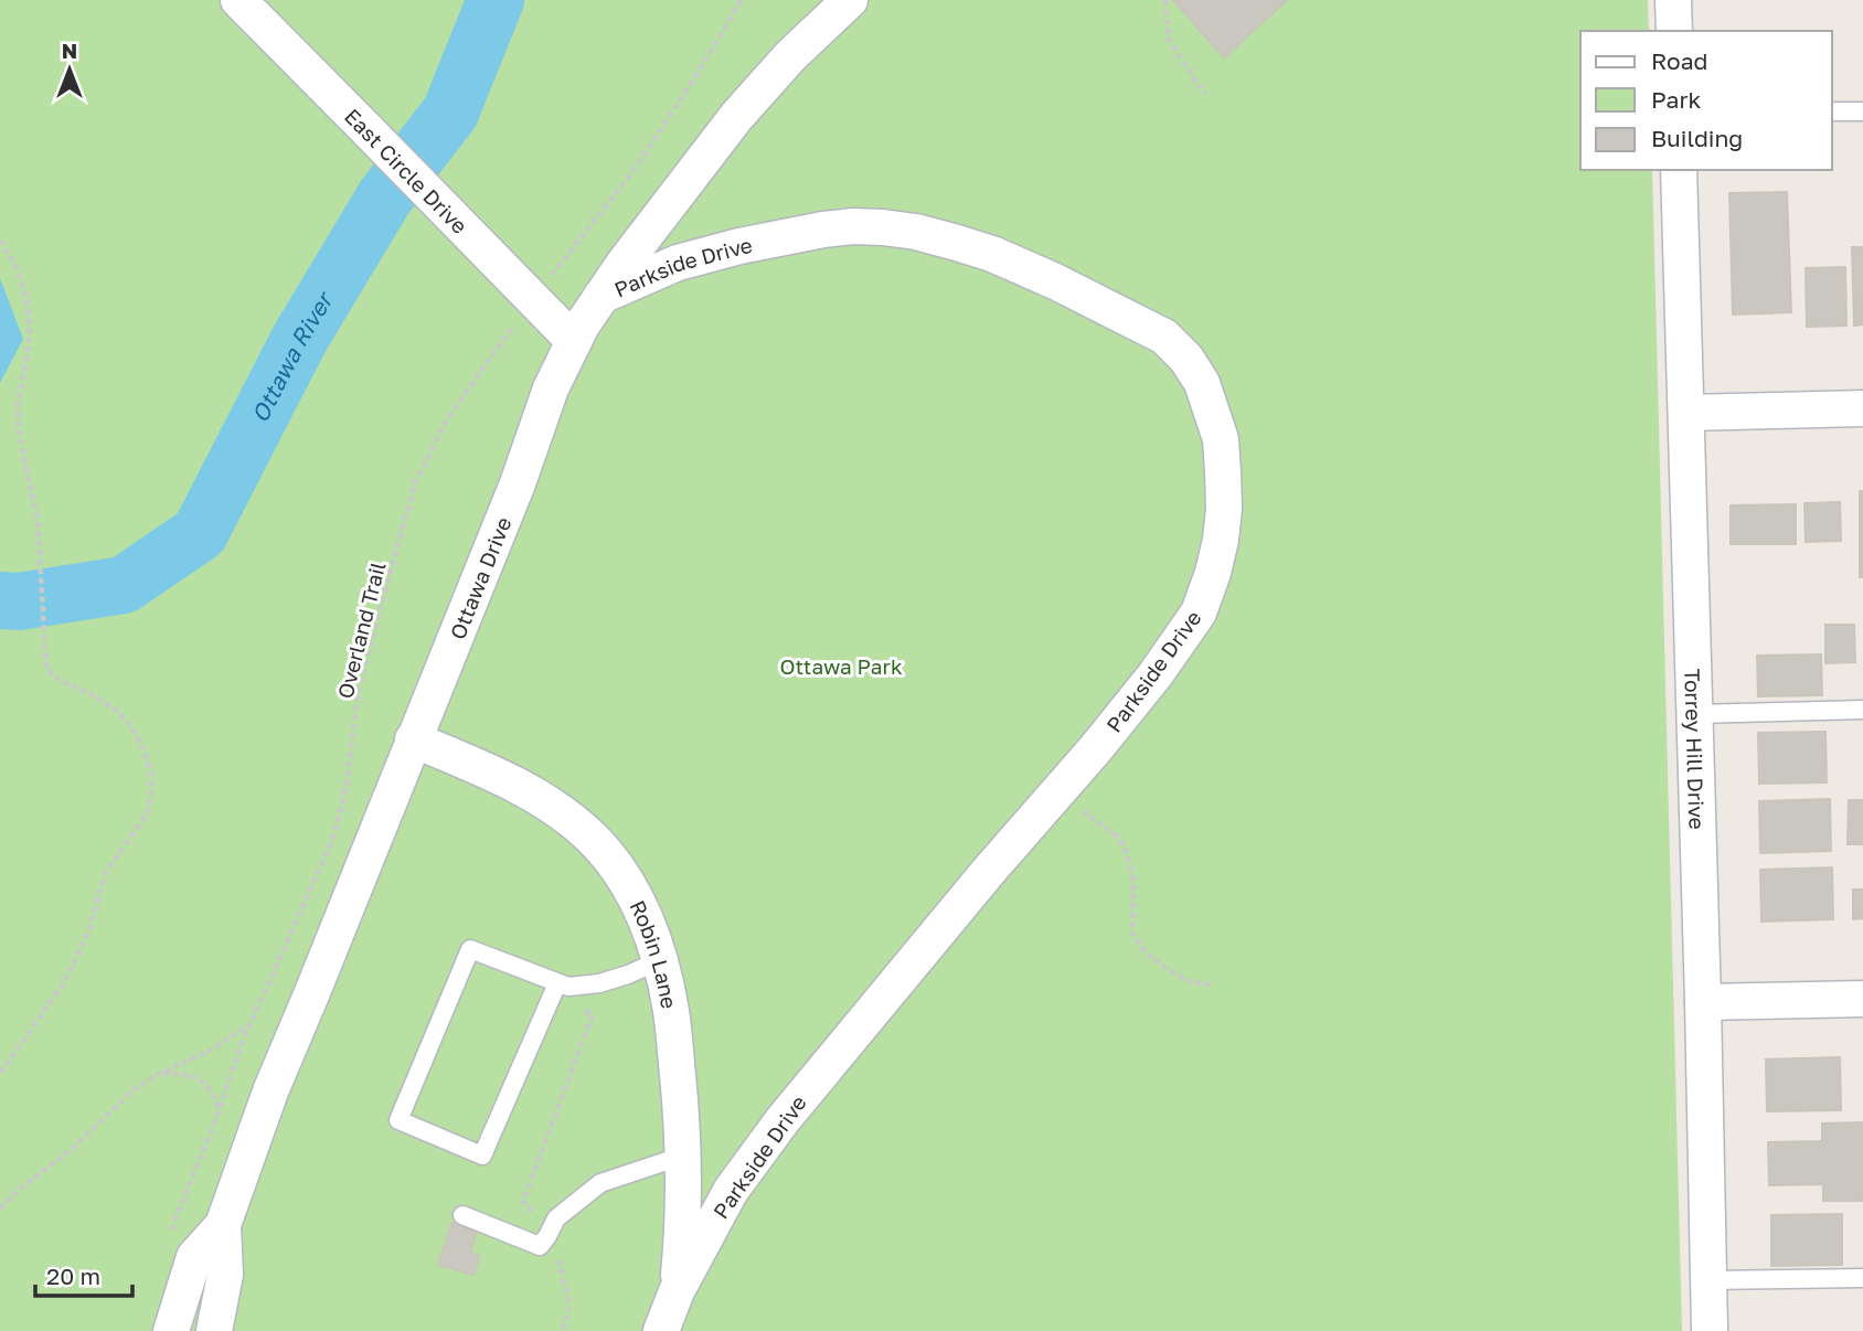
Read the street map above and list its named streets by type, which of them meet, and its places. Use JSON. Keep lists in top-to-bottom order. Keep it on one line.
{"streets":{"street":["East Circle Drive","Parkside Drive","Ottawa Drive","Torrey Hill Drive","Robin Lane"],"path":["Overland Trail"]},"crossings":[["East Circle Drive","Ottawa Drive"],["East Circle Drive","Overland Trail"],["Parkside Drive","Ottawa Drive"],["Parkside Drive","Robin Lane"],["Ottawa Drive","Robin Lane"]],"water":["Ottawa River"],"parks":["Ottawa Park"],"legend":["Road","Park","Building"],"scale_bar":"20 m","north":"top"}
